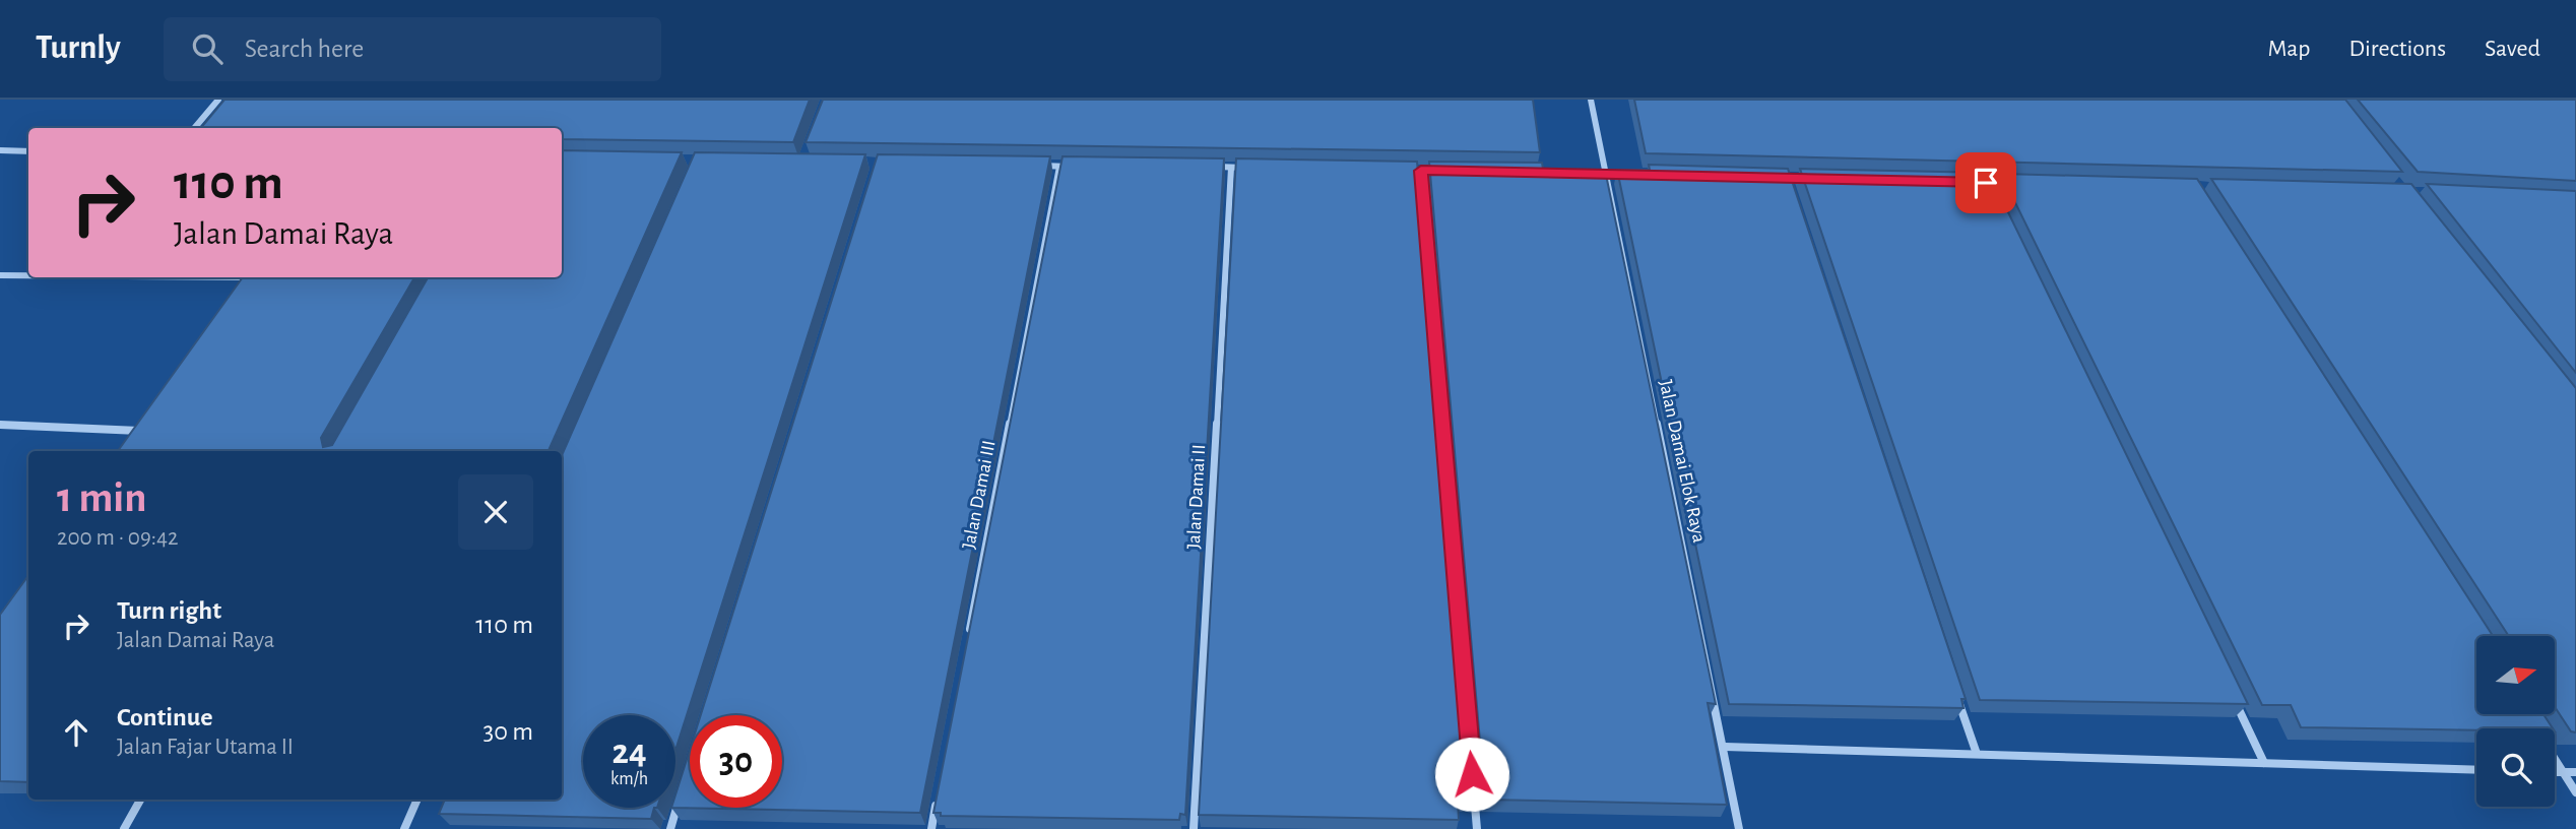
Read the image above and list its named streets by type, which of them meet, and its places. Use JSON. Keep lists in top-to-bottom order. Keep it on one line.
{"streets":{"street":["Jalan Damai Elok Raya","Jalan Damai III","Jalan Damai II"]},"north":"right","page":{"header":"Turnly","search":"Search here","nav":["Map","Directions","Saved"],"turn":["110 m","Jalan Damai Raya"],"heading":["1 min","200 m · 09:42"],"list":[{"name":"Turn right","note":"Jalan Damai Raya","value":"110 m"},{"name":"Continue","note":"Jalan Fajar Utama II","value":"30 m"}],"speed":"24 km/h","limit":"30"}}
